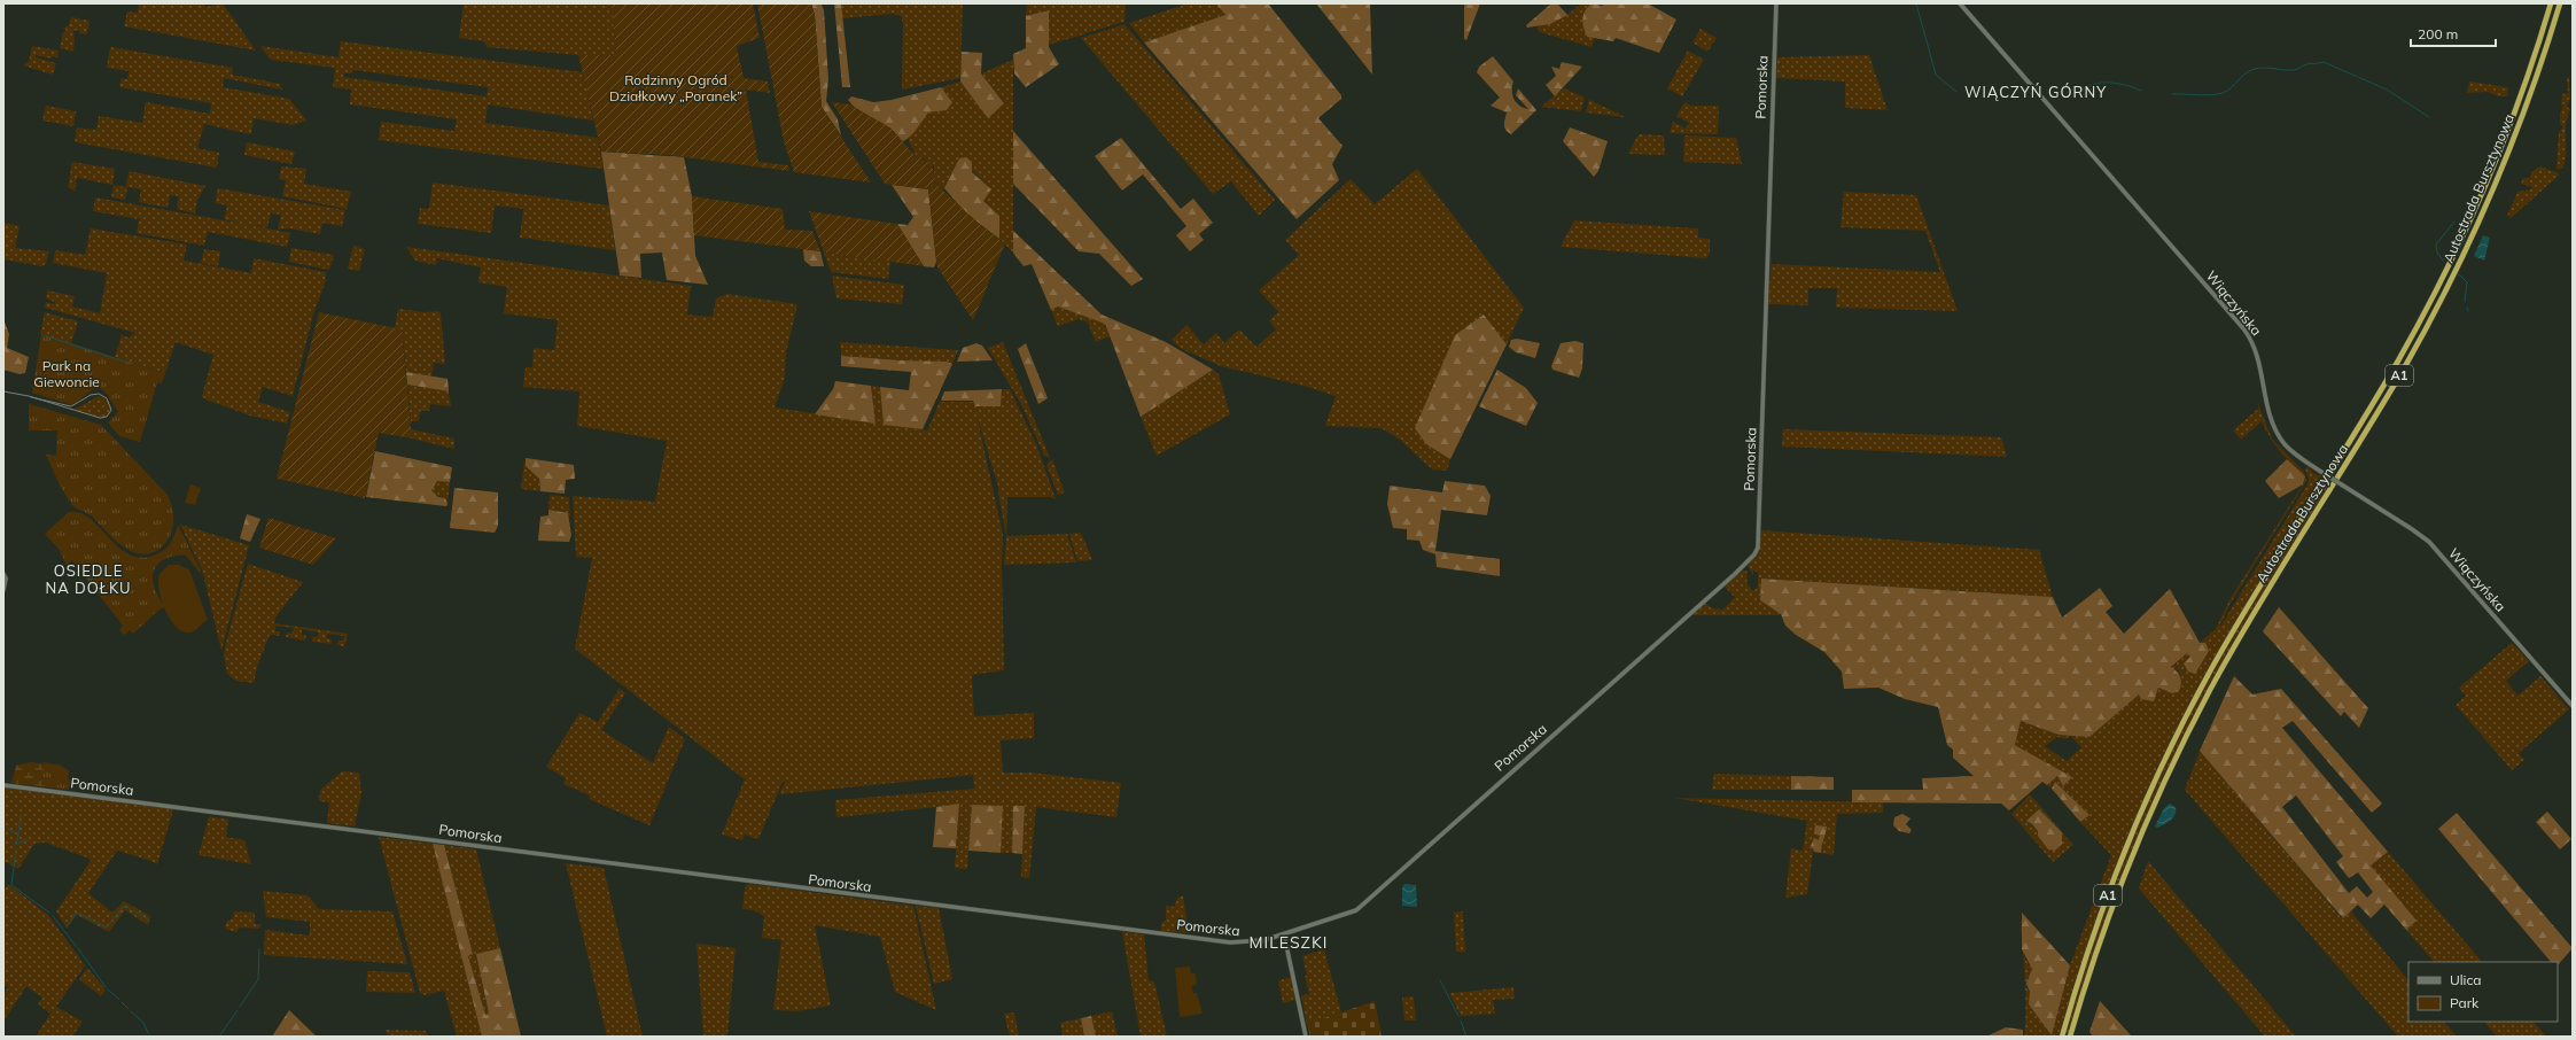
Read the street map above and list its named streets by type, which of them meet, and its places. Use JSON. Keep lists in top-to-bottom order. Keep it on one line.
{"streets":{"highway":["Autostrada Bursztynowa","A1"],"street":["Pomorska","Wiączyńska"]},"districts":["WIĄCZYŃ GÓRNY","OSIEDLE NA DOŁKU","MILESZKI"],"parks":["Rodzinny Ogród Działkowy „Poranek”","Park na Giewoncie"],"legend":["Ulica","Park"],"scale_bar":"200 m"}
